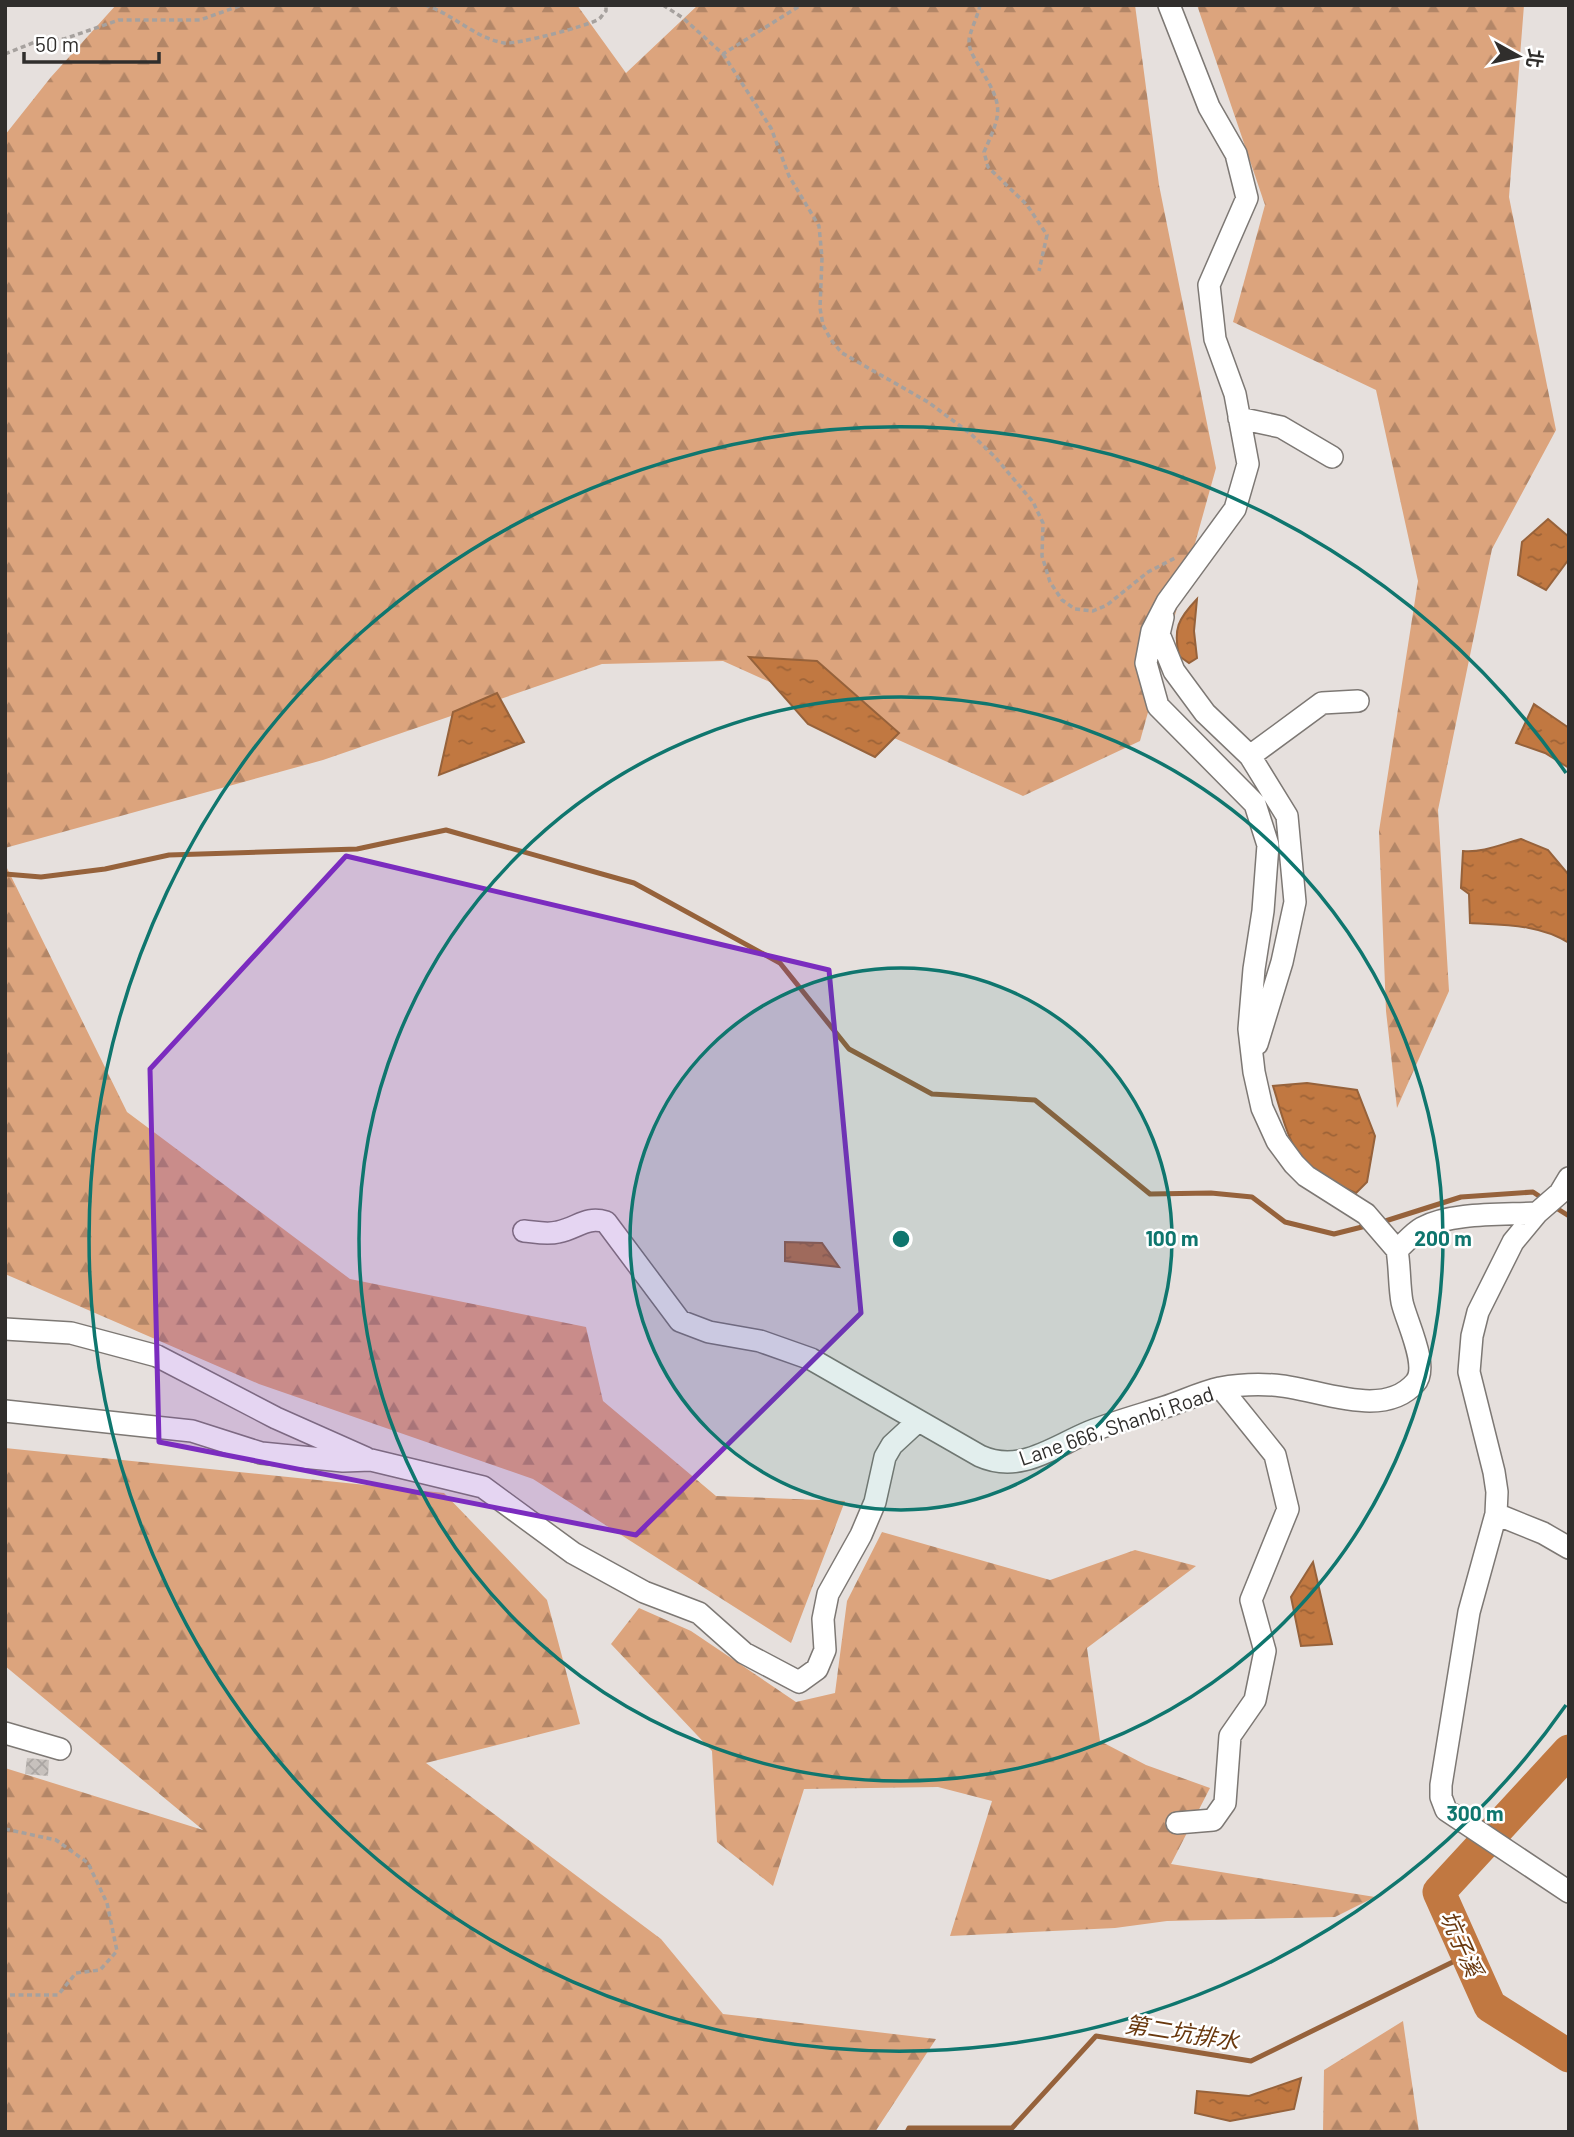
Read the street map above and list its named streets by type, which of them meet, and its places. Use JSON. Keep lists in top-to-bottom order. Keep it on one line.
{"streets":{"street":["Lane 666, Shanbi Road"]},"water":["坑子溪","第二坑排水"],"scale_bar":"50 m","north":"right","rings":["100 m","200 m","300 m"]}
